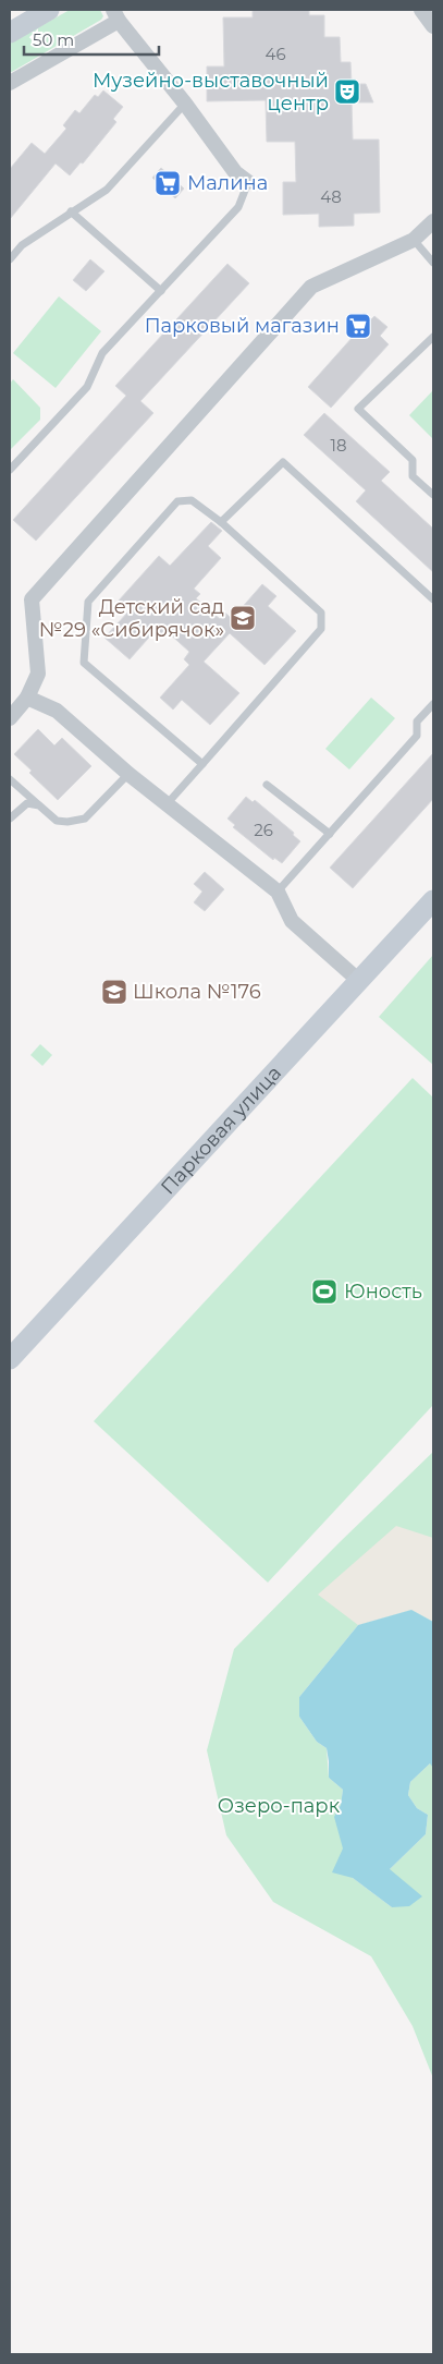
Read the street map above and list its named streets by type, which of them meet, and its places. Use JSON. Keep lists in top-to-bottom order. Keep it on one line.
{"streets":{"street":["Парковая улица"]},"parks":["Озеро-парк"],"places":{"theatre":["Музейно-выставочный центр"],"supermarket":["Малина","Парковый магазин"],"school or university":["Детский сад №29 «Сибирячок»","Школа №176"],"sports":["Юность"]},"house_numbers":["46","48","18","26"],"scale_bar":"50 m"}
